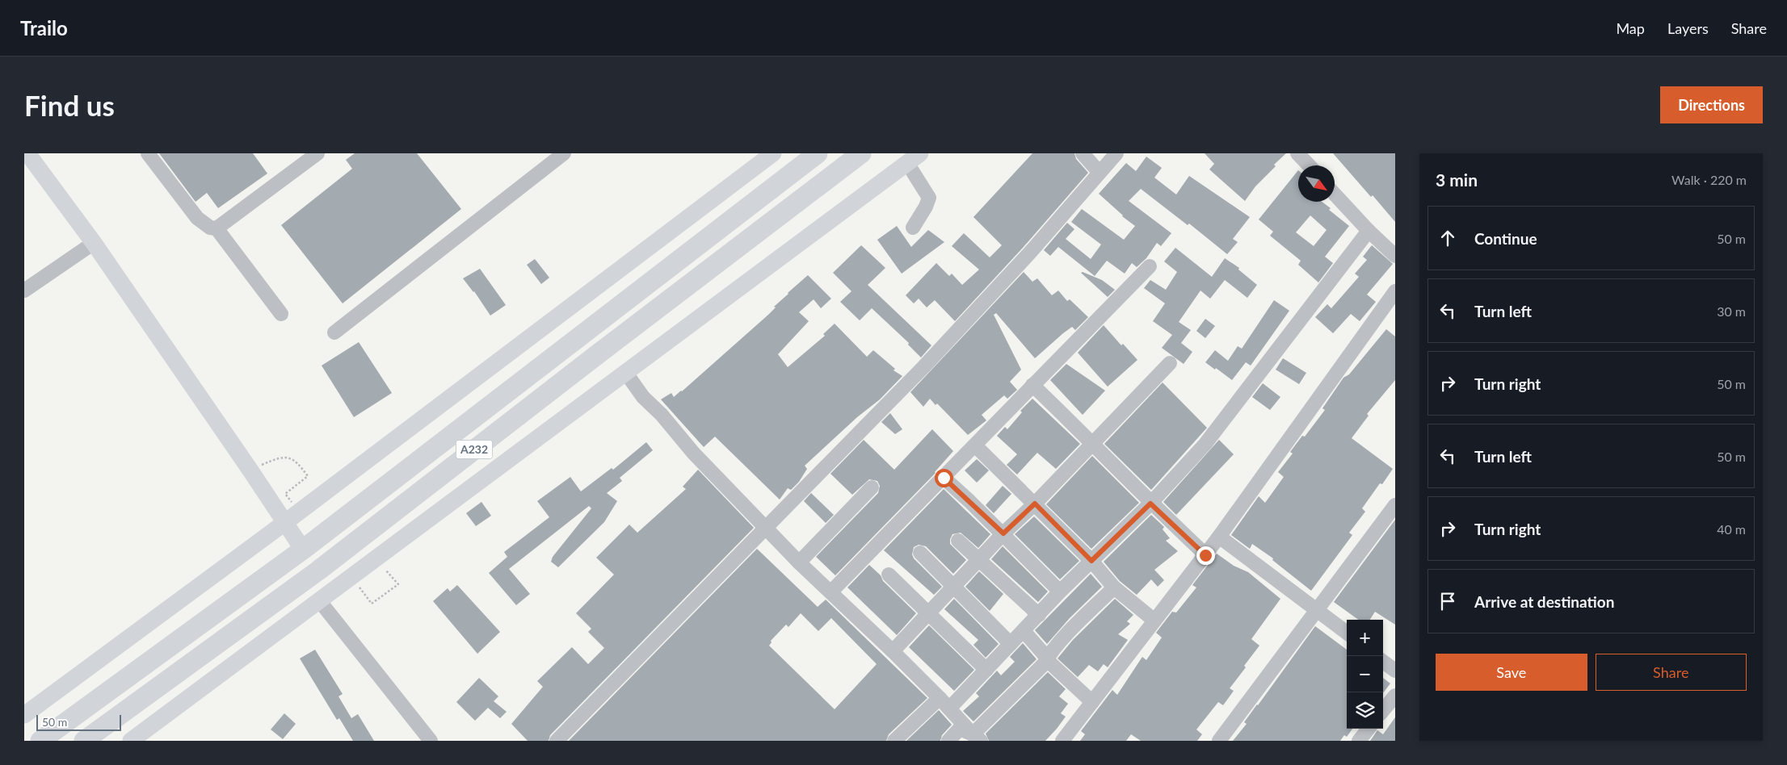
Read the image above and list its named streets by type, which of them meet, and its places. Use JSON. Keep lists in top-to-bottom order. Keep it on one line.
{"streets":{"highway":["A232"]},"scale_bar":"50 m","north":"bottom right","page":{"header":"Trailo","nav":["Map","Layers","Share"],"buttons":["Directions",["Save","Share"]],"title":"Find us","heading":["3 min","Walk · 220 m"],"list":[["Continue","50 m"],["Turn left","30 m"],["Turn right","50 m"],["Turn left","50 m"],["Turn right","40 m"],"Arrive at destination"],"map_buttons":["+","−"],"scale":"50 m"}}
